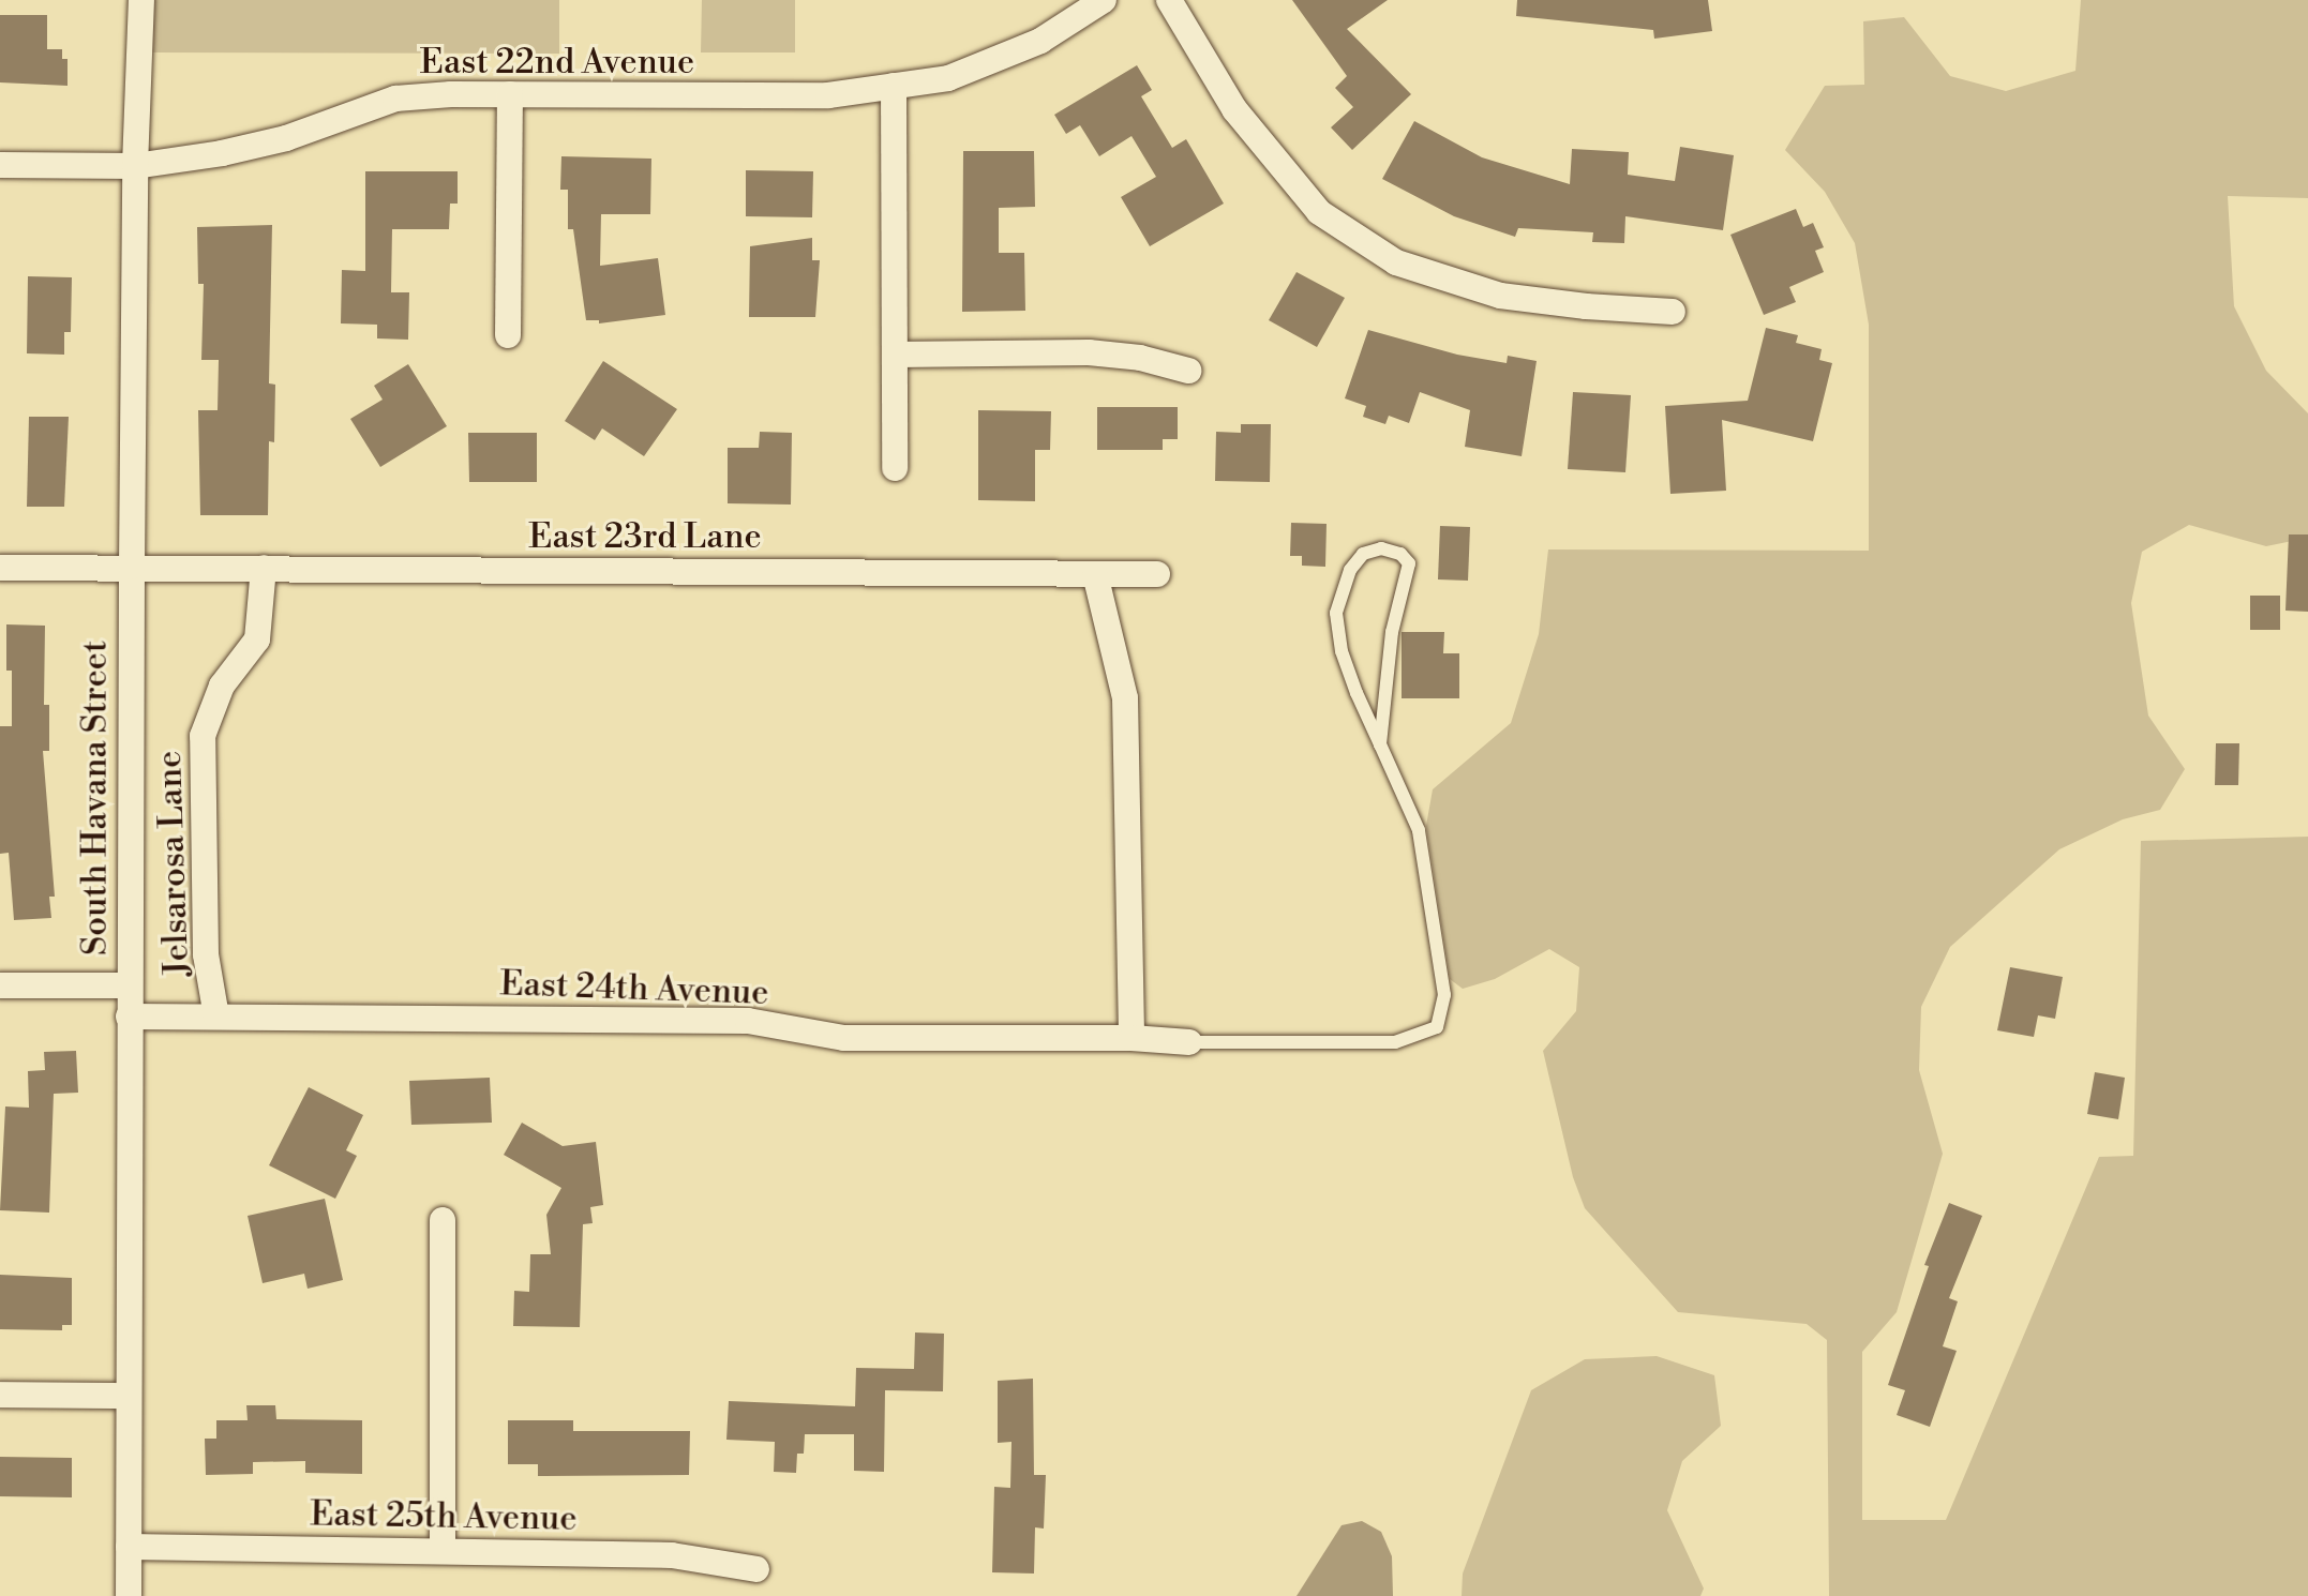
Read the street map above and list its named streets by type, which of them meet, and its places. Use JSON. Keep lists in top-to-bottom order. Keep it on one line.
{"streets":{"street":["East 22nd Avenue","East 23rd Lane","South Havana Street","Jelsarosa Lane","East 24th Avenue","East 25th Avenue"]},"crossings":[["East 22nd Avenue","South Havana Street"],["East 23rd Lane","South Havana Street"],["East 23rd Lane","Jelsarosa Lane"],["South Havana Street","East 24th Avenue"],["South Havana Street","East 25th Avenue"],["Jelsarosa Lane","East 24th Avenue"]]}
